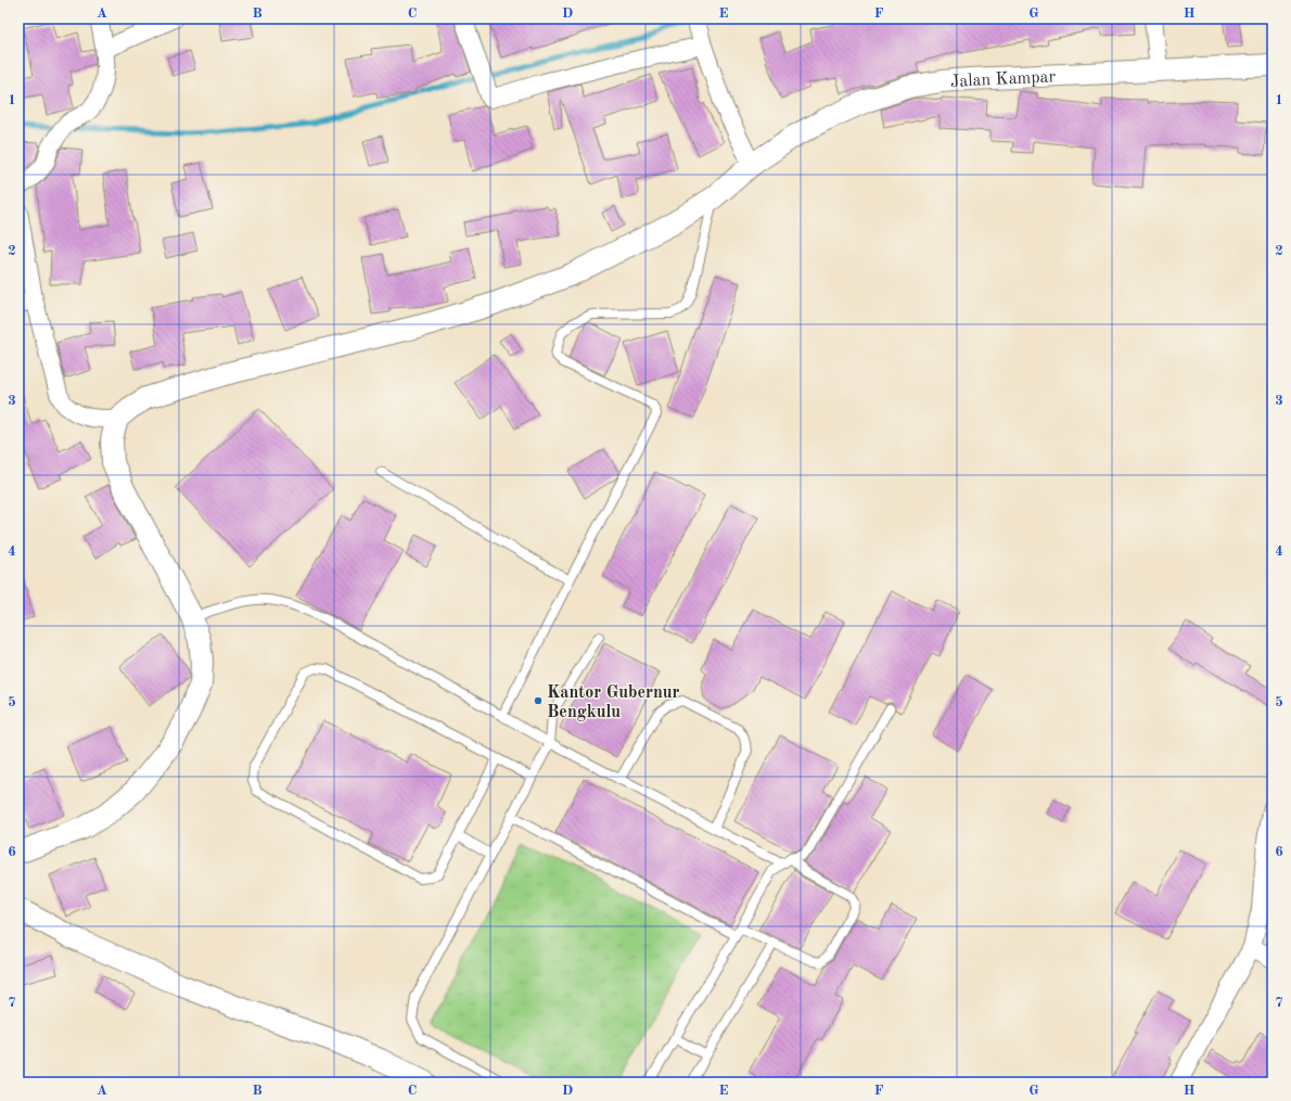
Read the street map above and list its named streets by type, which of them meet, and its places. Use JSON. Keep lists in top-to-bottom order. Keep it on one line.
{"streets":{"street":["Jalan Kampar"]},"places":["Kantor Gubernur Bengkulu"],"grid":{"columns":["A","B","C","D","E","F","G","H"],"rows":["1","2","3","4","5","6","7"]}}
